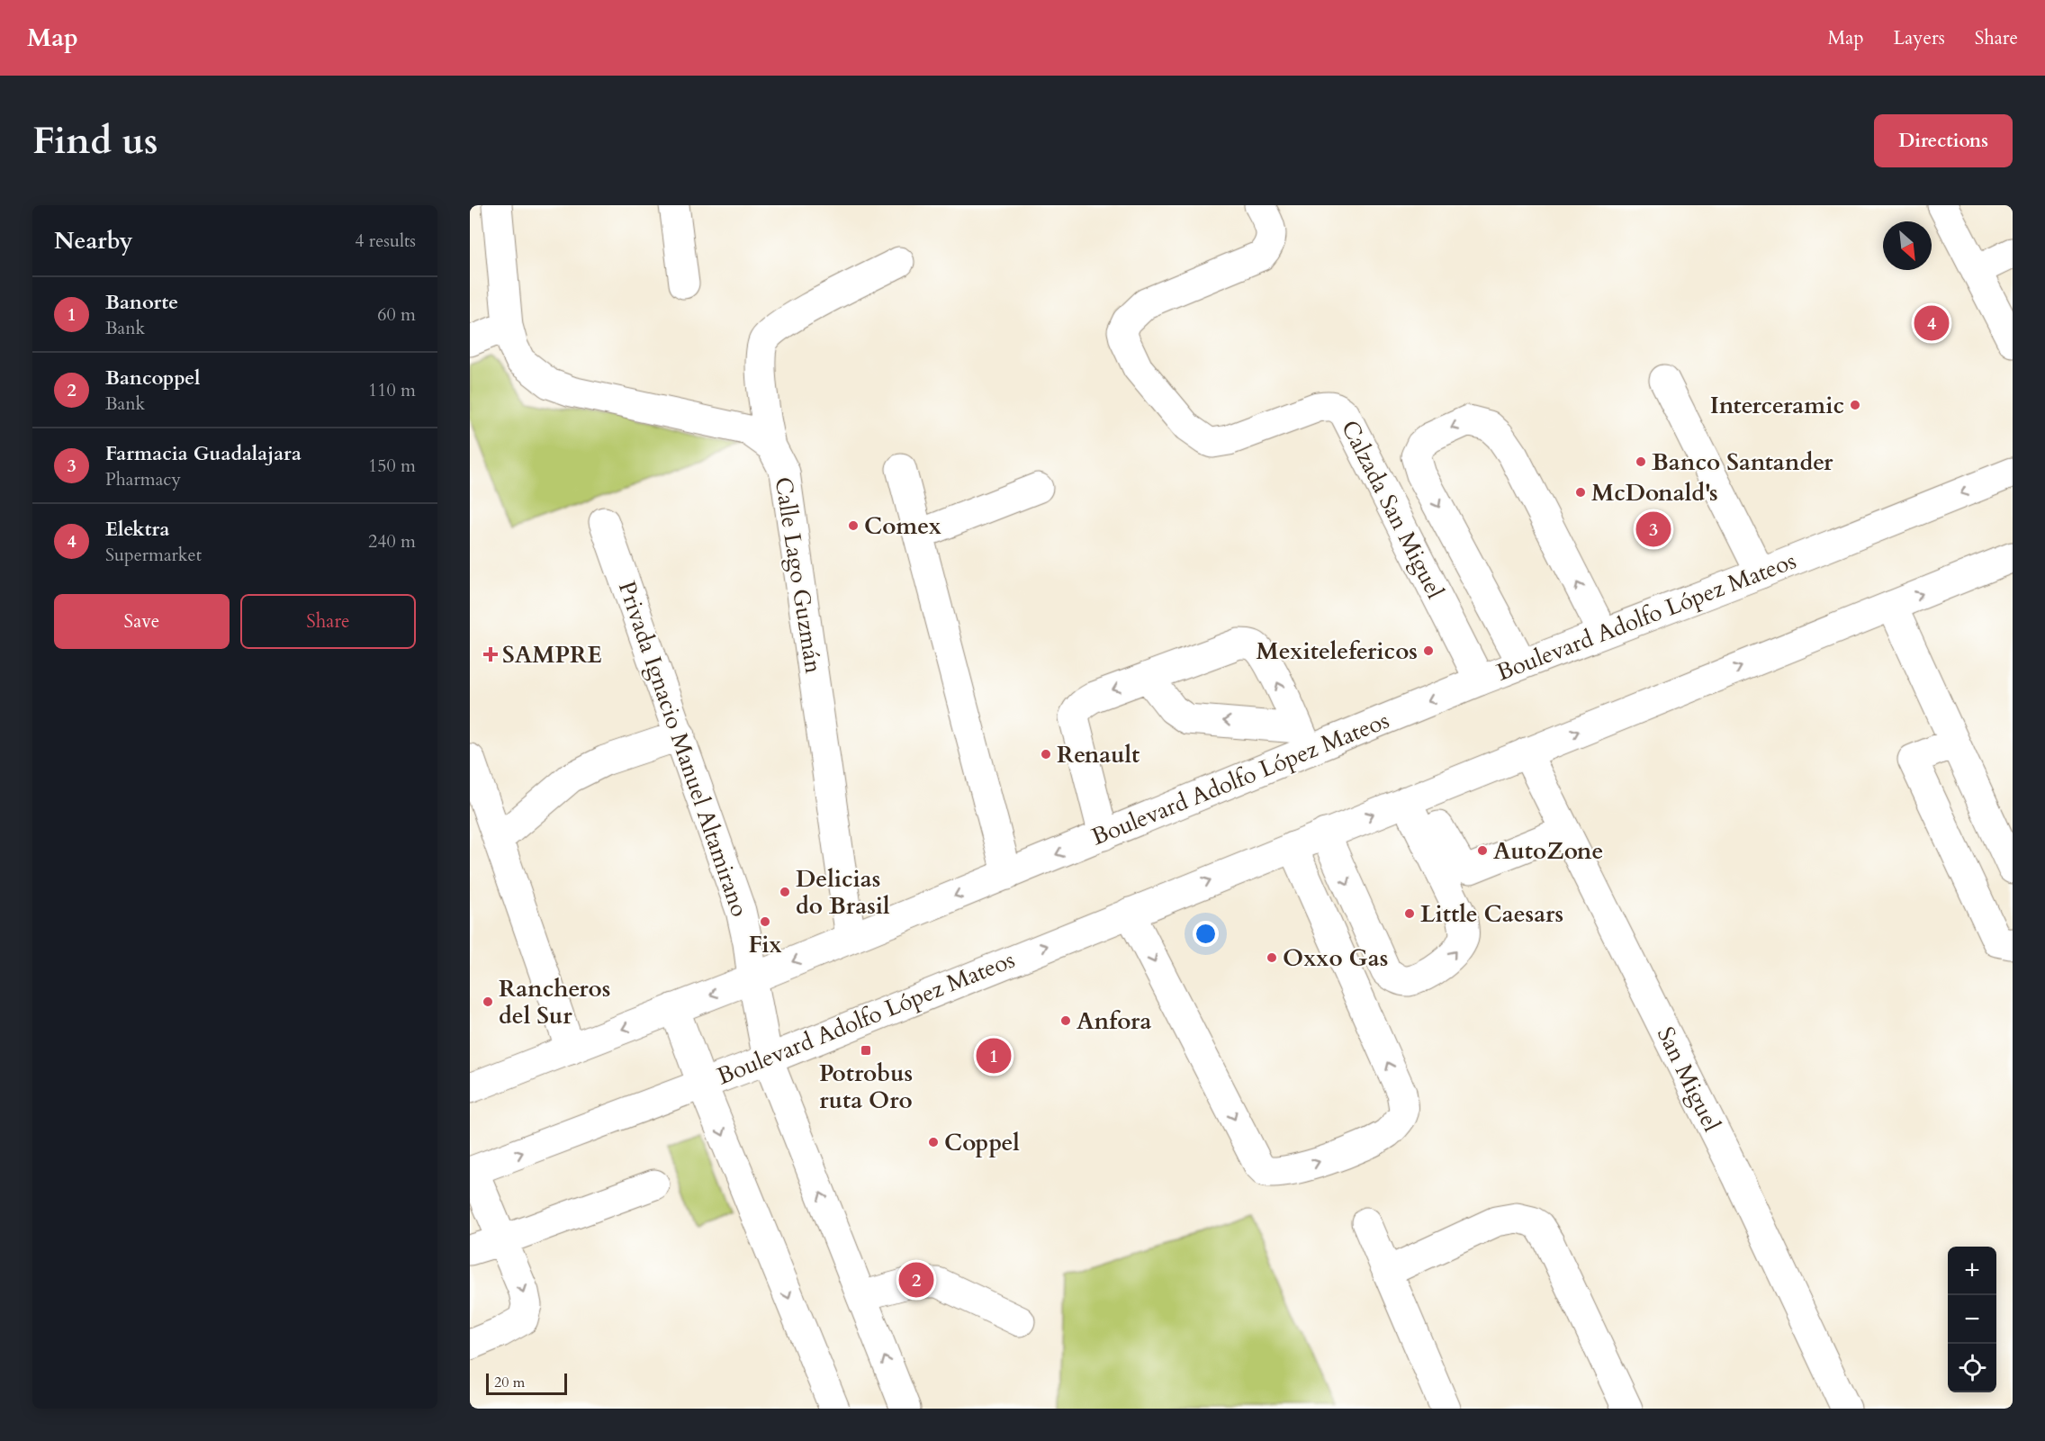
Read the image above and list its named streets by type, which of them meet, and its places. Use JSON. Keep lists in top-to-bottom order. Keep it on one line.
{"streets":{"street":["Calzada San Miguel","Calle Lago Guzmán","Boulevard Adolfo López Mateos","Privada Ignacio Manuel Altamirano","San Miguel"]},"crossings":[["Calzada San Miguel","Boulevard Adolfo López Mateos"],["Calle Lago Guzmán","Boulevard Adolfo López Mateos"],["Boulevard Adolfo López Mateos","Privada Ignacio Manuel Altamirano"],["Boulevard Adolfo López Mateos","San Miguel"]],"places":{"other":["Interceramic","Banco Santander","McDonald's","Comex","Mexitelefericos","Renault","AutoZone","Delicias do Brasil","Little Caesars","Fix","Oxxo Gas","Rancheros del Sur","Anfora","Coppel"],"health":["SAMPRE"],"transit":["Potrobus ruta Oro"]},"scale_bar":"20 m","north":"bottom right","page":{"header":"Map","nav":["Map","Layers","Share"],"buttons":["Directions",["Save","Share"]],"title":"Find us","heading":["Nearby","4 results"],"list":[{"mark":"1","name":"Banorte","note":"Bank","value":"60 m"},{"mark":"2","name":"Bancoppel","note":"Bank","value":"110 m"},{"mark":"3","name":"Farmacia Guadalajara","note":"Pharmacy","value":"150 m"},{"mark":"4","name":"Elektra","note":"Supermarket","value":"240 m"}],"pins":["4","3","1","2"],"map_buttons":["+","−"],"scale":"20 m"}}
